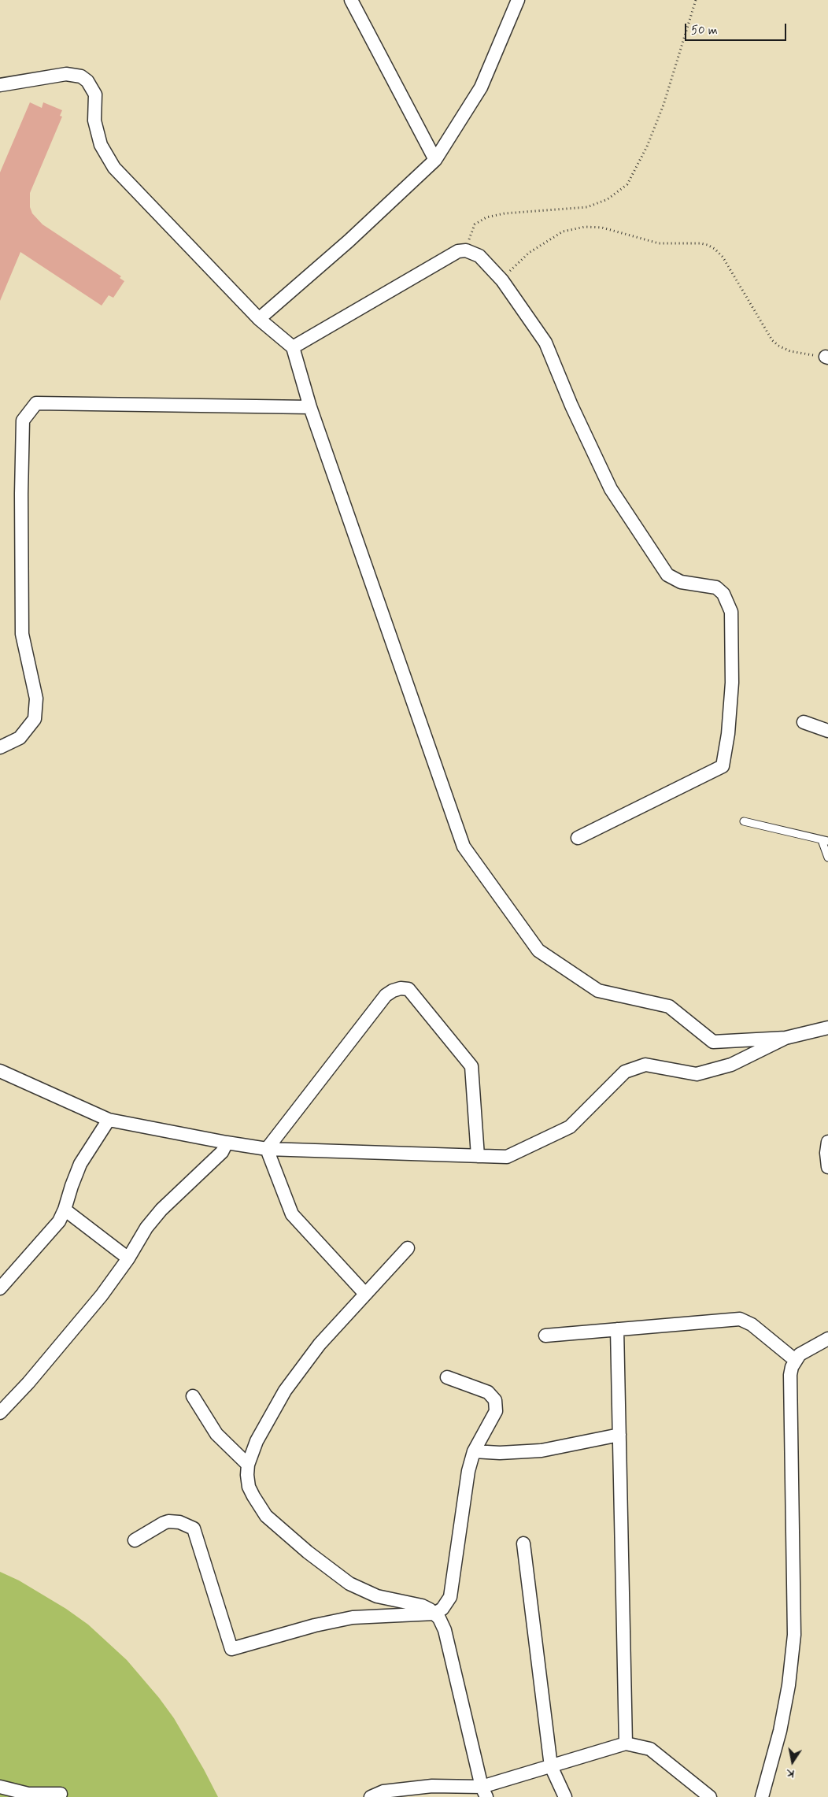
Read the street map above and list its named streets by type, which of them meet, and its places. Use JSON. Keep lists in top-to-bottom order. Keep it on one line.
{"scale_bar":"50 m","north":"bottom"}
